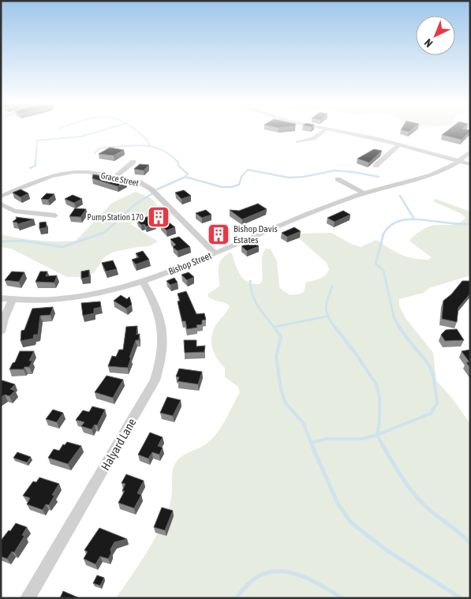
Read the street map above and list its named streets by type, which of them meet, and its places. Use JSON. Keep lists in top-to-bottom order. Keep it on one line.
{"streets":{"street":["Grace Street","Bishop Street","Halyard Lane"]},"crossings":[["Grace Street","Bishop Street"],["Bishop Street","Halyard Lane"]],"places":{"building":["Pump Station 170","Bishop Davis Estates"]},"north":"bottom left"}
